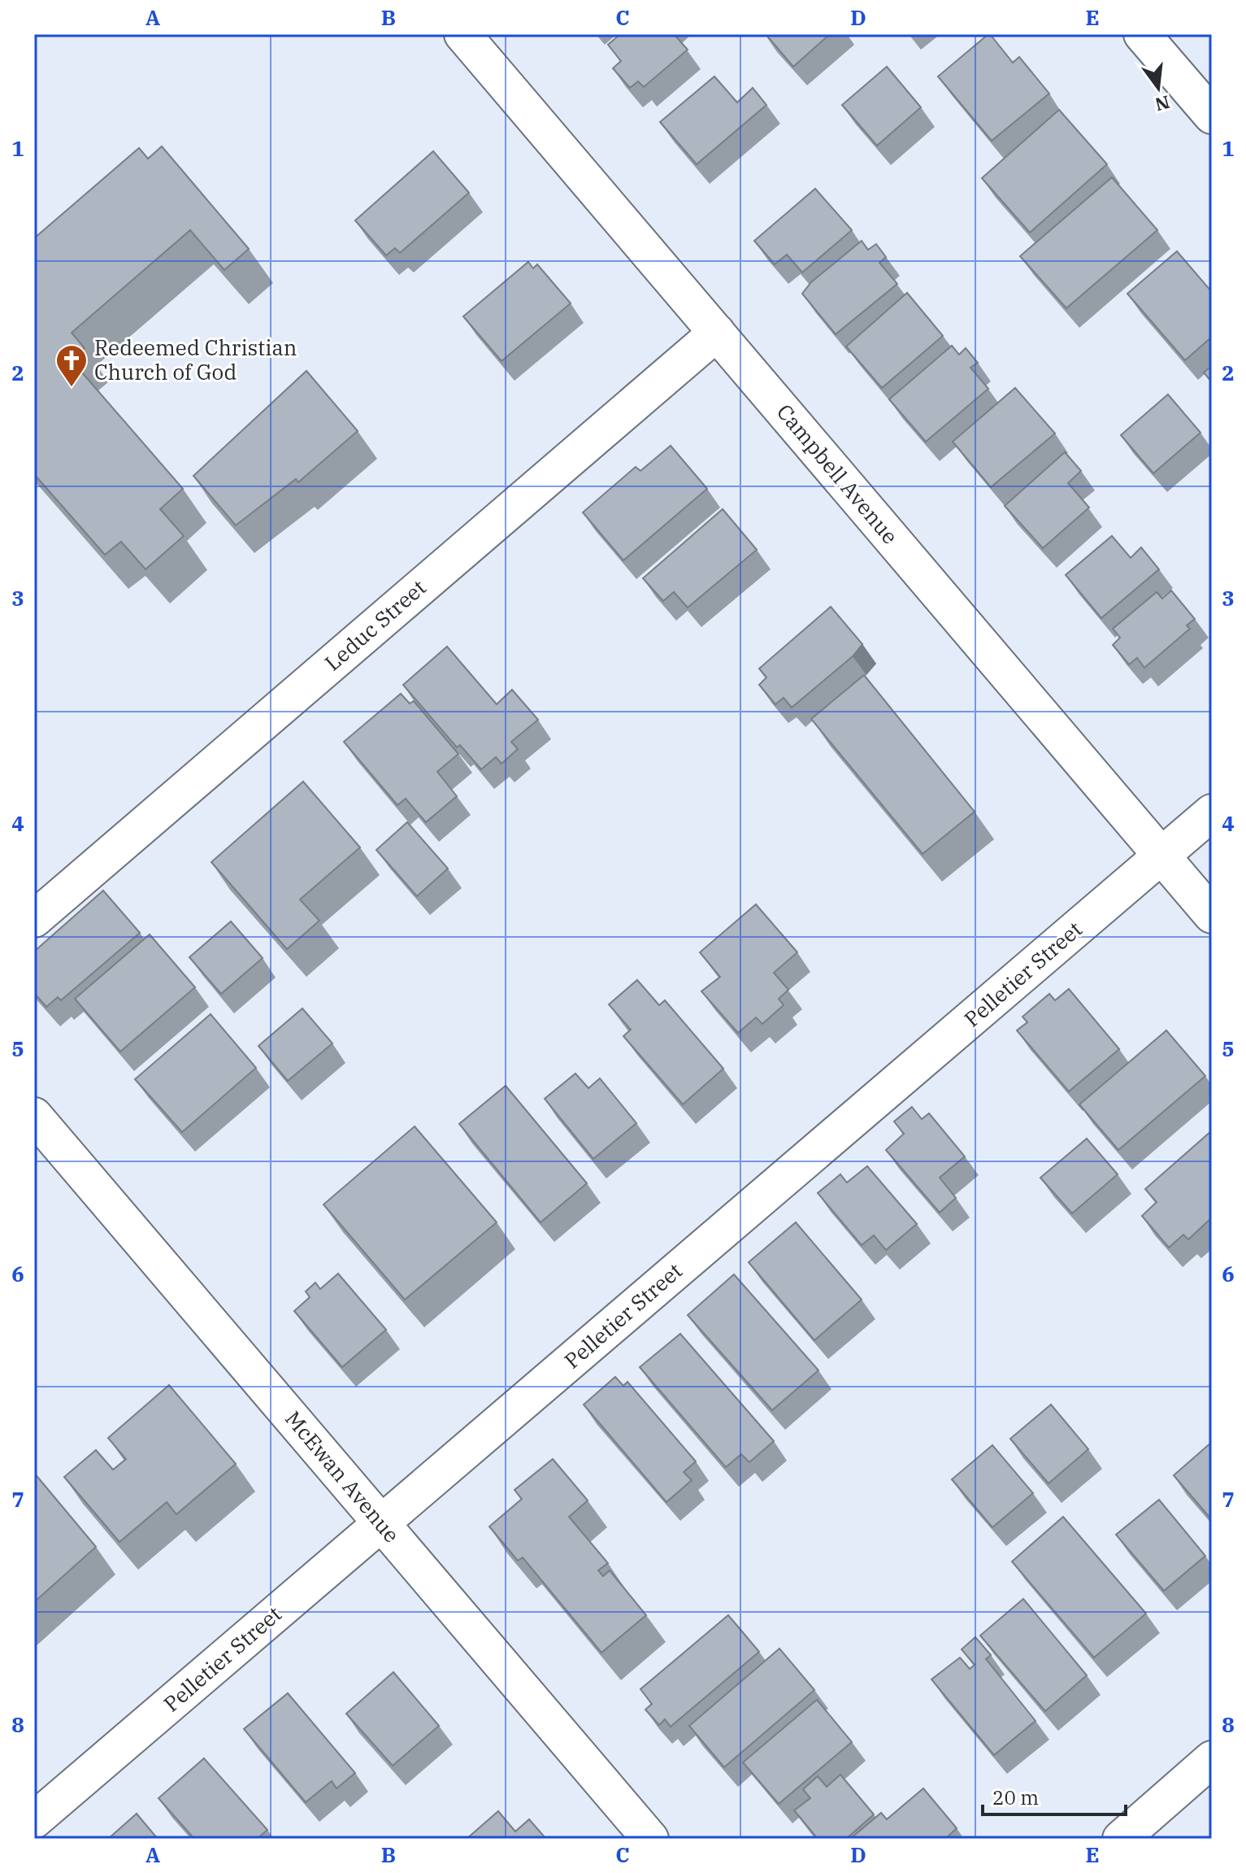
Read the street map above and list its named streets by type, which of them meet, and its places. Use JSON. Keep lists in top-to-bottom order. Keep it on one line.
{"streets":{"street":["Campbell Avenue","Leduc Street","Pelletier Street","McEwan Avenue"]},"crossings":[["Campbell Avenue","Leduc Street"],["Campbell Avenue","Pelletier Street"],["Pelletier Street","McEwan Avenue"]],"places":{"church":["Redeemed Christian Church of God"]},"scale_bar":"20 m","north":"bottom","grid":{"columns":["A","B","C","D","E"],"rows":["1","2","3","4","5","6","7","8"]}}
